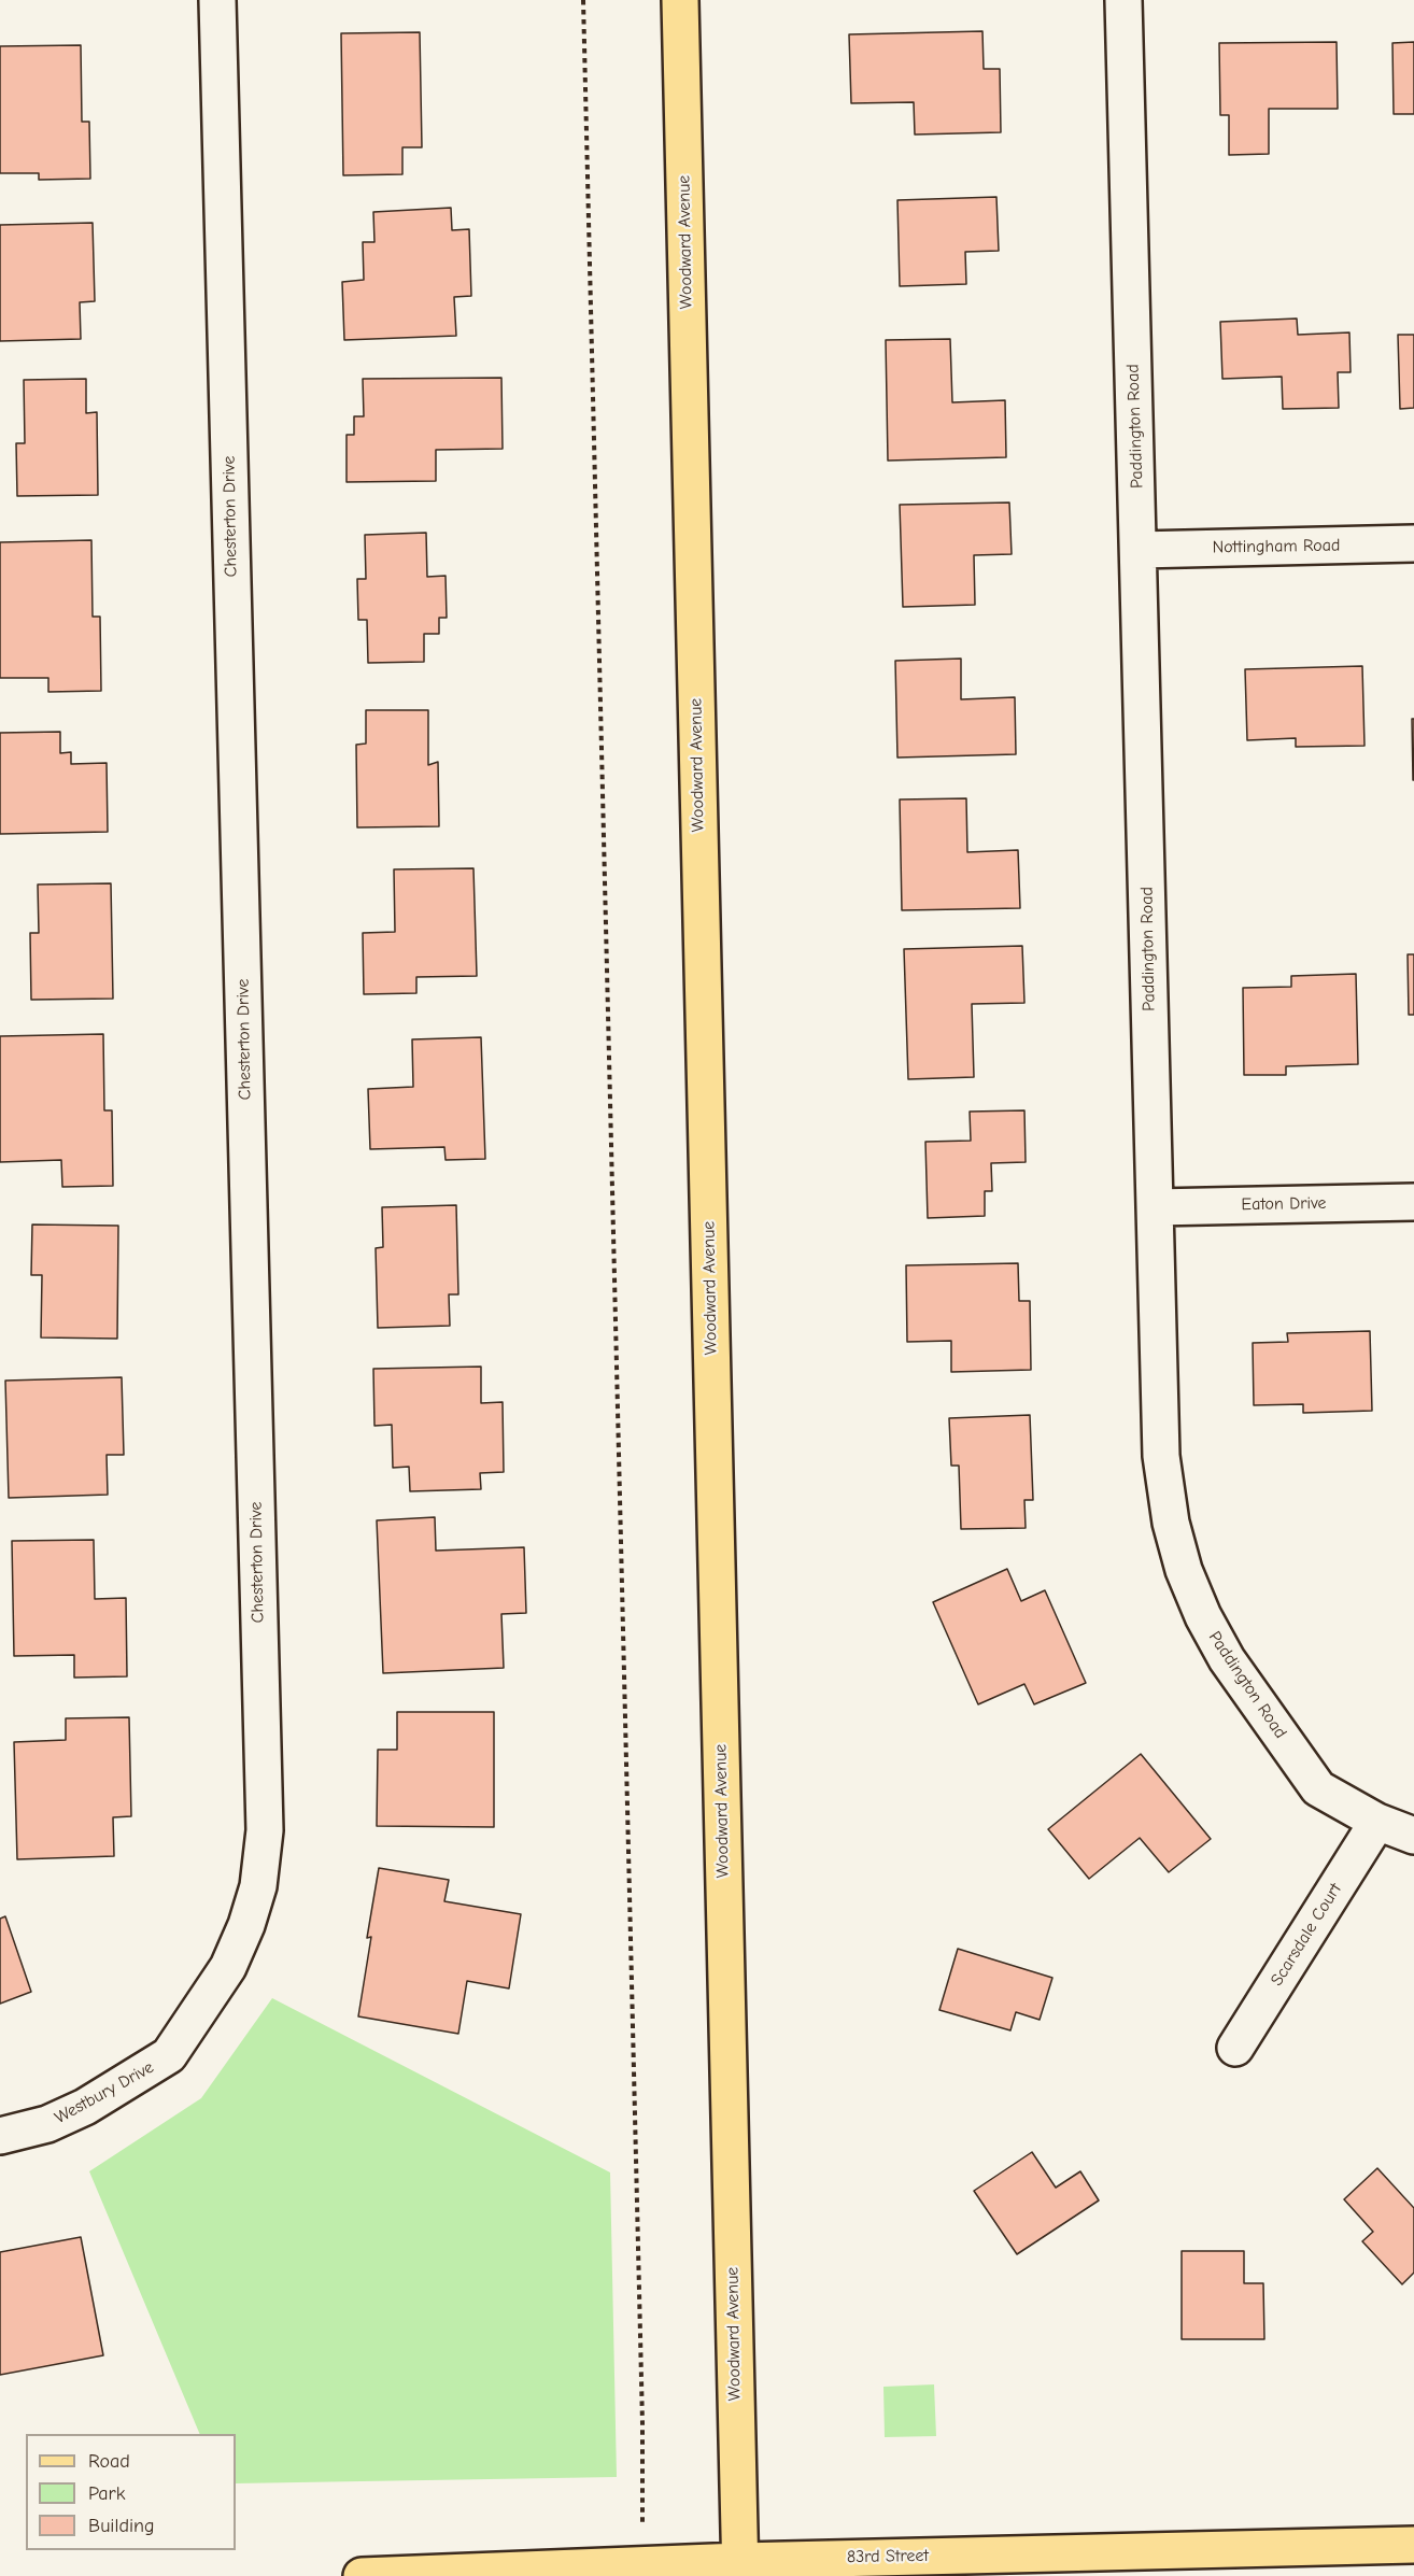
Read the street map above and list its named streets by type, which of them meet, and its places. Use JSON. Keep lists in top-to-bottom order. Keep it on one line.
{"streets":{"main road":["Woodward Avenue","83rd Street"],"street":["Paddington Road","Chesterton Drive","Nottingham Road","Eaton Drive","Scarsdale Court","Westbury Drive"]},"crossings":[["Woodward Avenue","83rd Street"],["Paddington Road","Nottingham Road"],["Paddington Road","Eaton Drive"],["Paddington Road","Scarsdale Court"],["Chesterton Drive","Westbury Drive"]],"legend":["Road","Park","Building"]}
